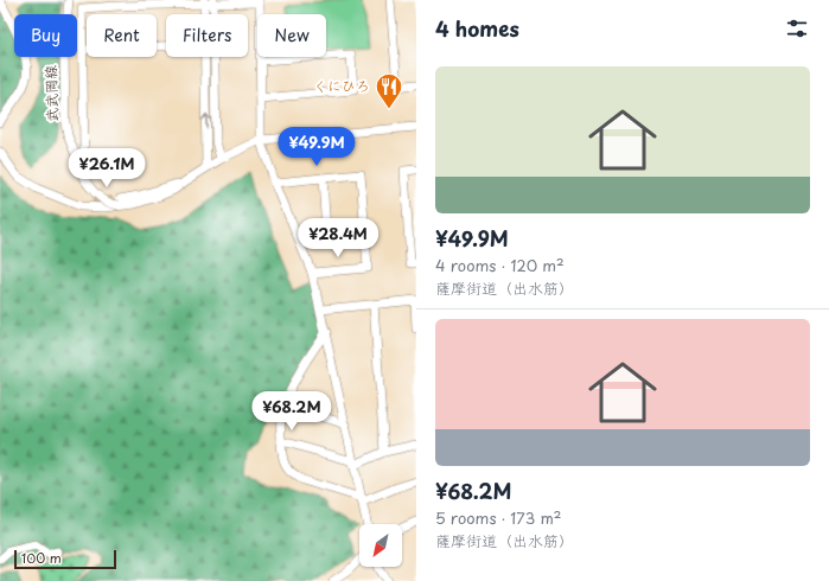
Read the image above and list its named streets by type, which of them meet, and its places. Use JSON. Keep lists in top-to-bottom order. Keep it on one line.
{"streets":{"street":["武武岡線"]},"places":{"restaurant":["くにひろ"]},"scale_bar":"100 m","north":"bottom left","page":{"heading":"4 homes","chip":["Buy","Rent","Filters","New"],"list":[{"name":"¥49.9M","note":"4 rooms · 120 m² · 薩摩街道（出水筋）"},{"name":"¥68.2M","note":"5 rooms · 173 m² · 薩摩街道（出水筋）"}],"price":["¥49.9M","¥26.1M","¥28.4M","¥68.2M"],"scale":"100 m"}}
